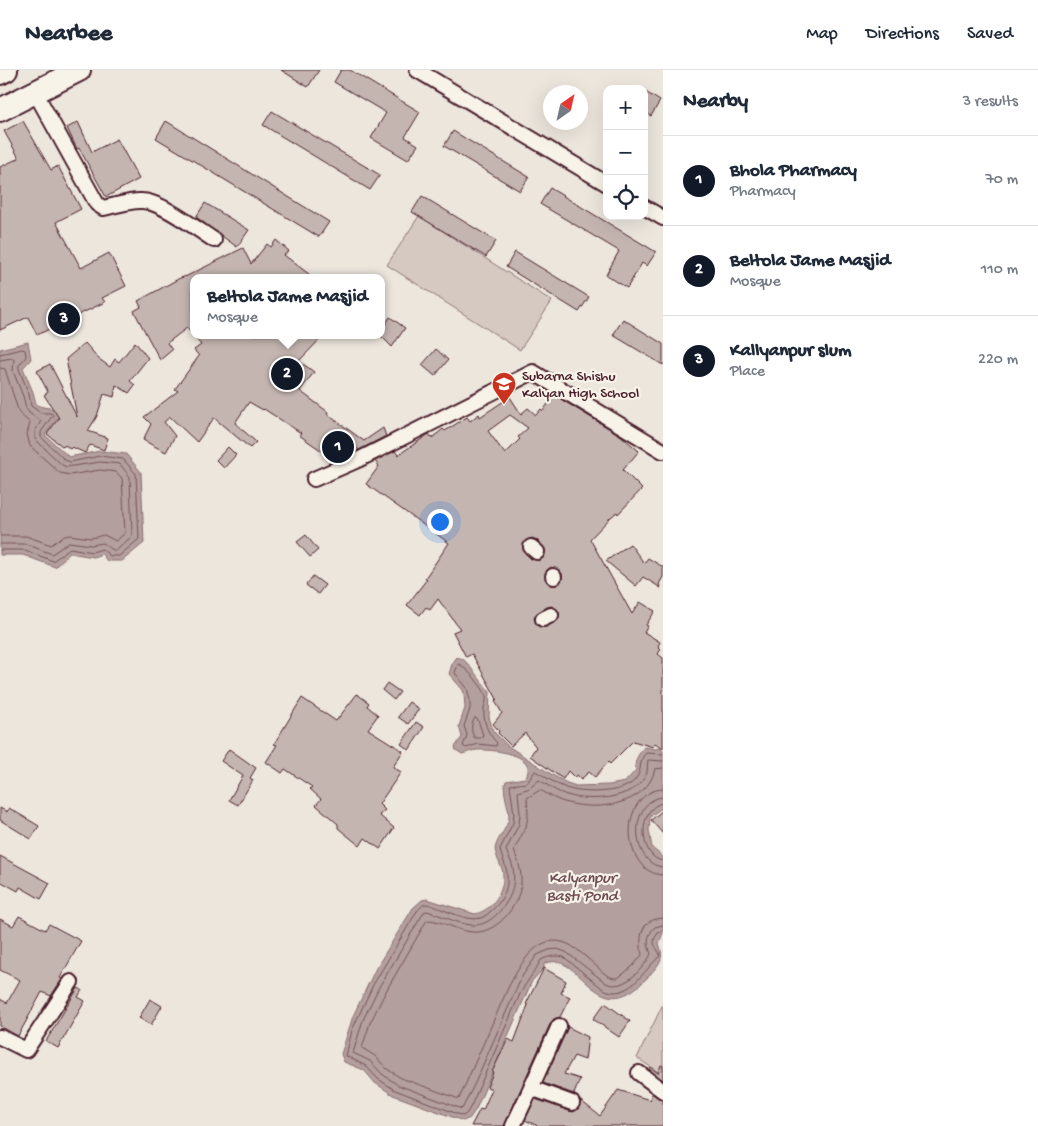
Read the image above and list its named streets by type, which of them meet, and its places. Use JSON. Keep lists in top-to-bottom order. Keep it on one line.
{"water":["Kalyanpur Basti Pond"],"places":{"school or university":["Subarna Shishu Kalyan High School"]},"north":"top right","page":{"header":"Nearbee","nav":["Map","Directions","Saved"],"heading":["Nearby","3 results"],"map_buttons":["+","−"],"list":[{"mark":"1","name":"Bhola Pharmacy","note":"Pharmacy","value":"70 m"},{"mark":"2","name":"Beltola Jame Masjid","note":"Mosque","value":"110 m"},{"mark":"3","name":"Kallyanpur slum","note":"Place","value":"220 m"}],"popup":["Beltola Jame Masjid","Mosque"],"pins":["3","2","1"]}}
